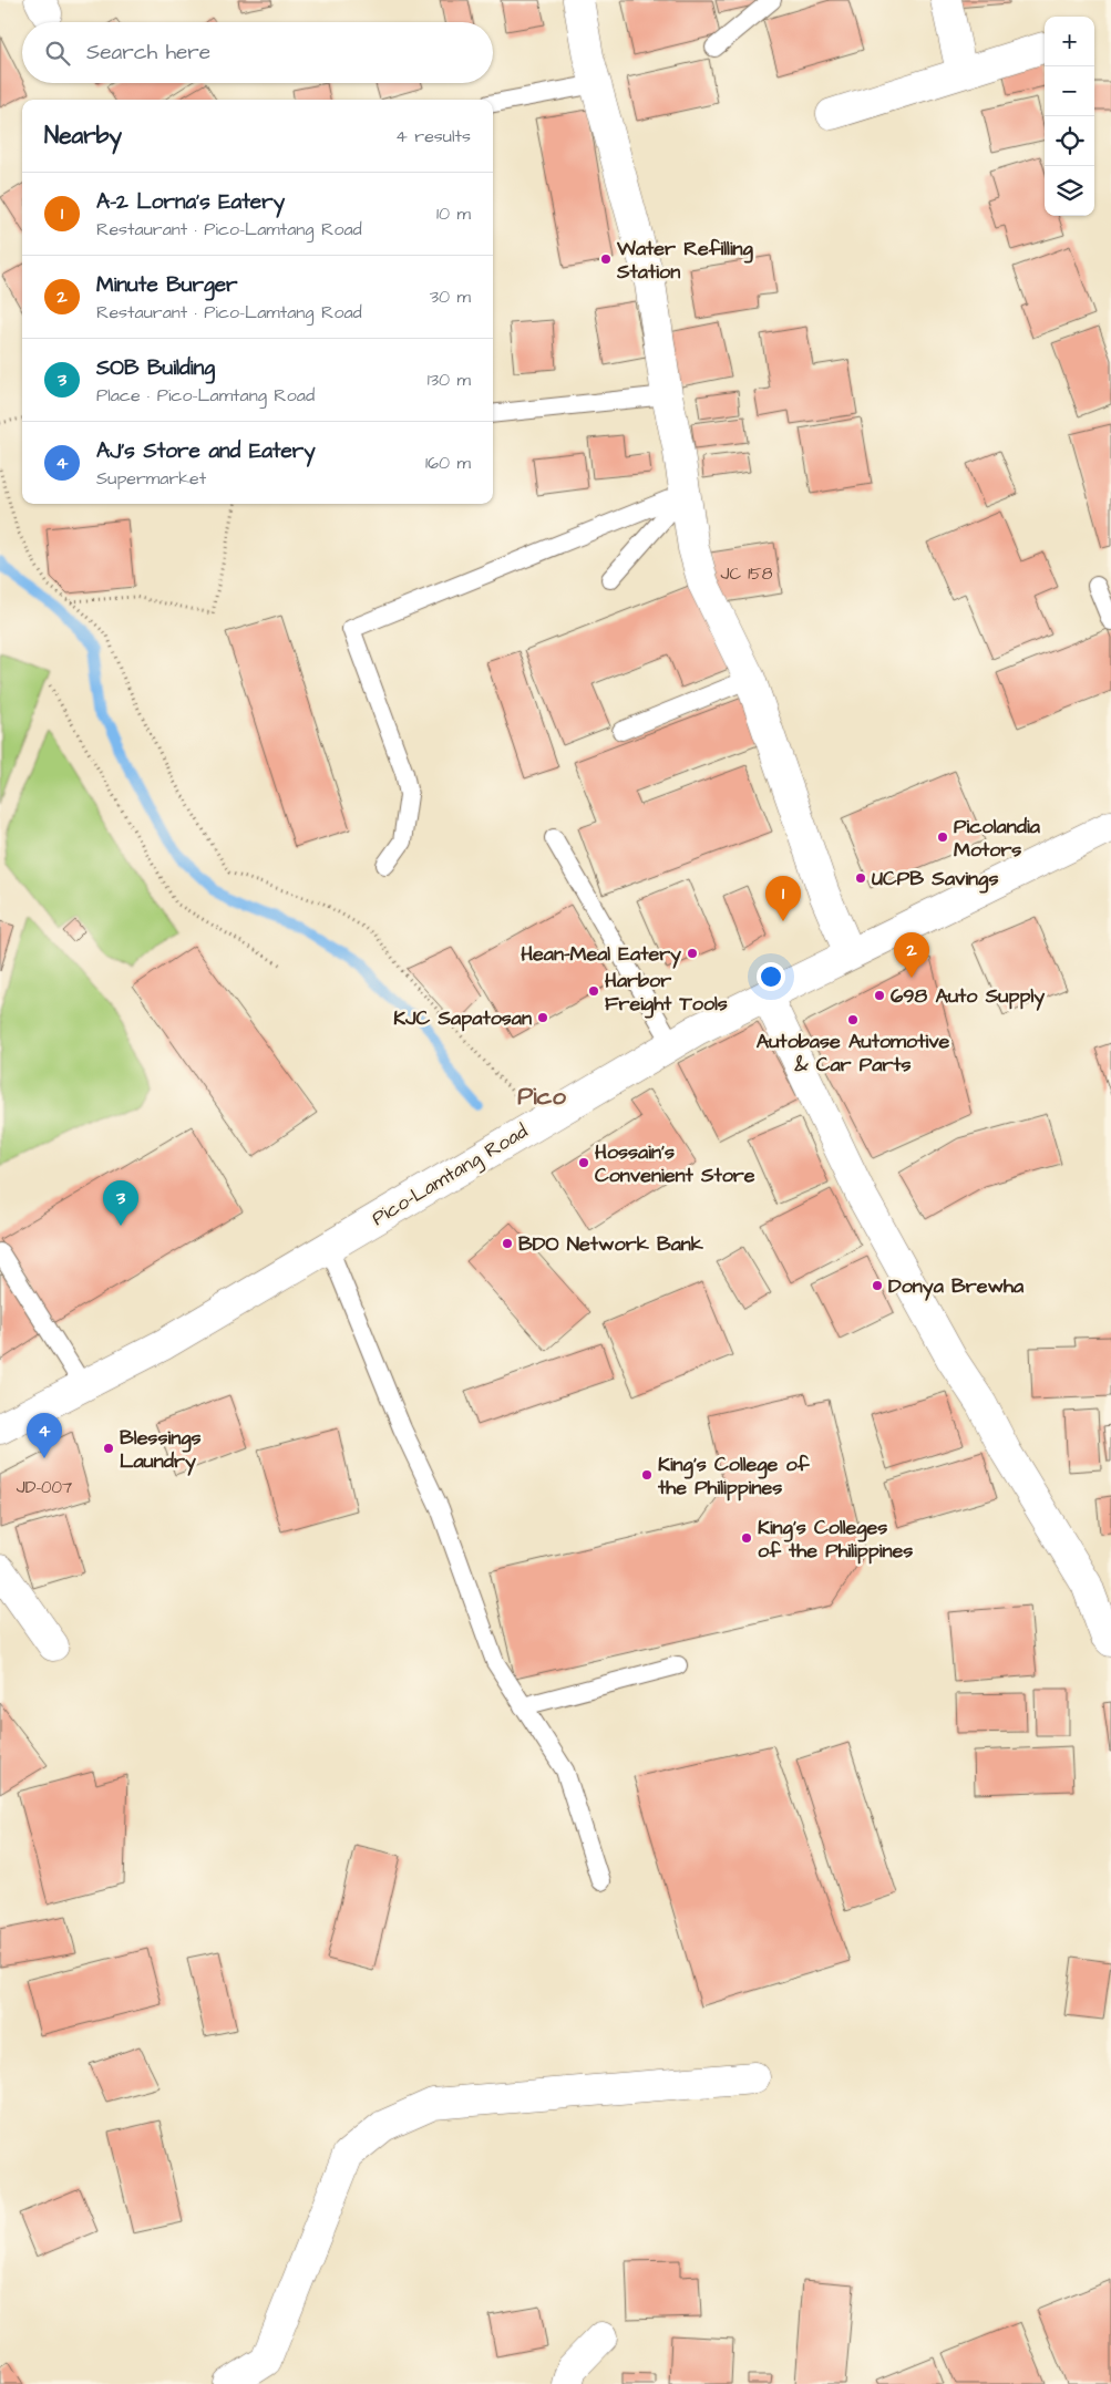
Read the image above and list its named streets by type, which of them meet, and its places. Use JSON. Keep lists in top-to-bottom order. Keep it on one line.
{"streets":{"street":["Pico-Lamtang Road"]},"districts":["Pico"],"places":["Water Refilling Station","Picolandia Motors","UCPB Savings","Hean-Meal Eatery","Harbor Freight Tools","698 Auto Supply","KJC Sapatosan","Autobase Automotive & Car Parts","Hossain's Convenient Store","BDO Network Bank","Donya Brewha","Blessings Laundry","King's College of the Philippines","King's Colleges of the Philippines"],"house_numbers":["JC 158","JD-007"],"page":{"map_buttons":["+","−"],"search":"Search here","heading":["Nearby","4 results"],"list":[{"mark":"1","name":"A-2 Lorna's Eatery","note":"Restaurant · Pico-Lamtang Road","value":"10 m"},{"mark":"2","name":"Minute Burger","note":"Restaurant · Pico-Lamtang Road","value":"30 m"},{"mark":"3","name":"SOB Building","note":"Place · Pico-Lamtang Road","value":"130 m"},{"mark":"4","name":"AJ's Store and Eatery","note":"Supermarket","value":"160 m"}],"pins":["1","2","3","4"]}}
